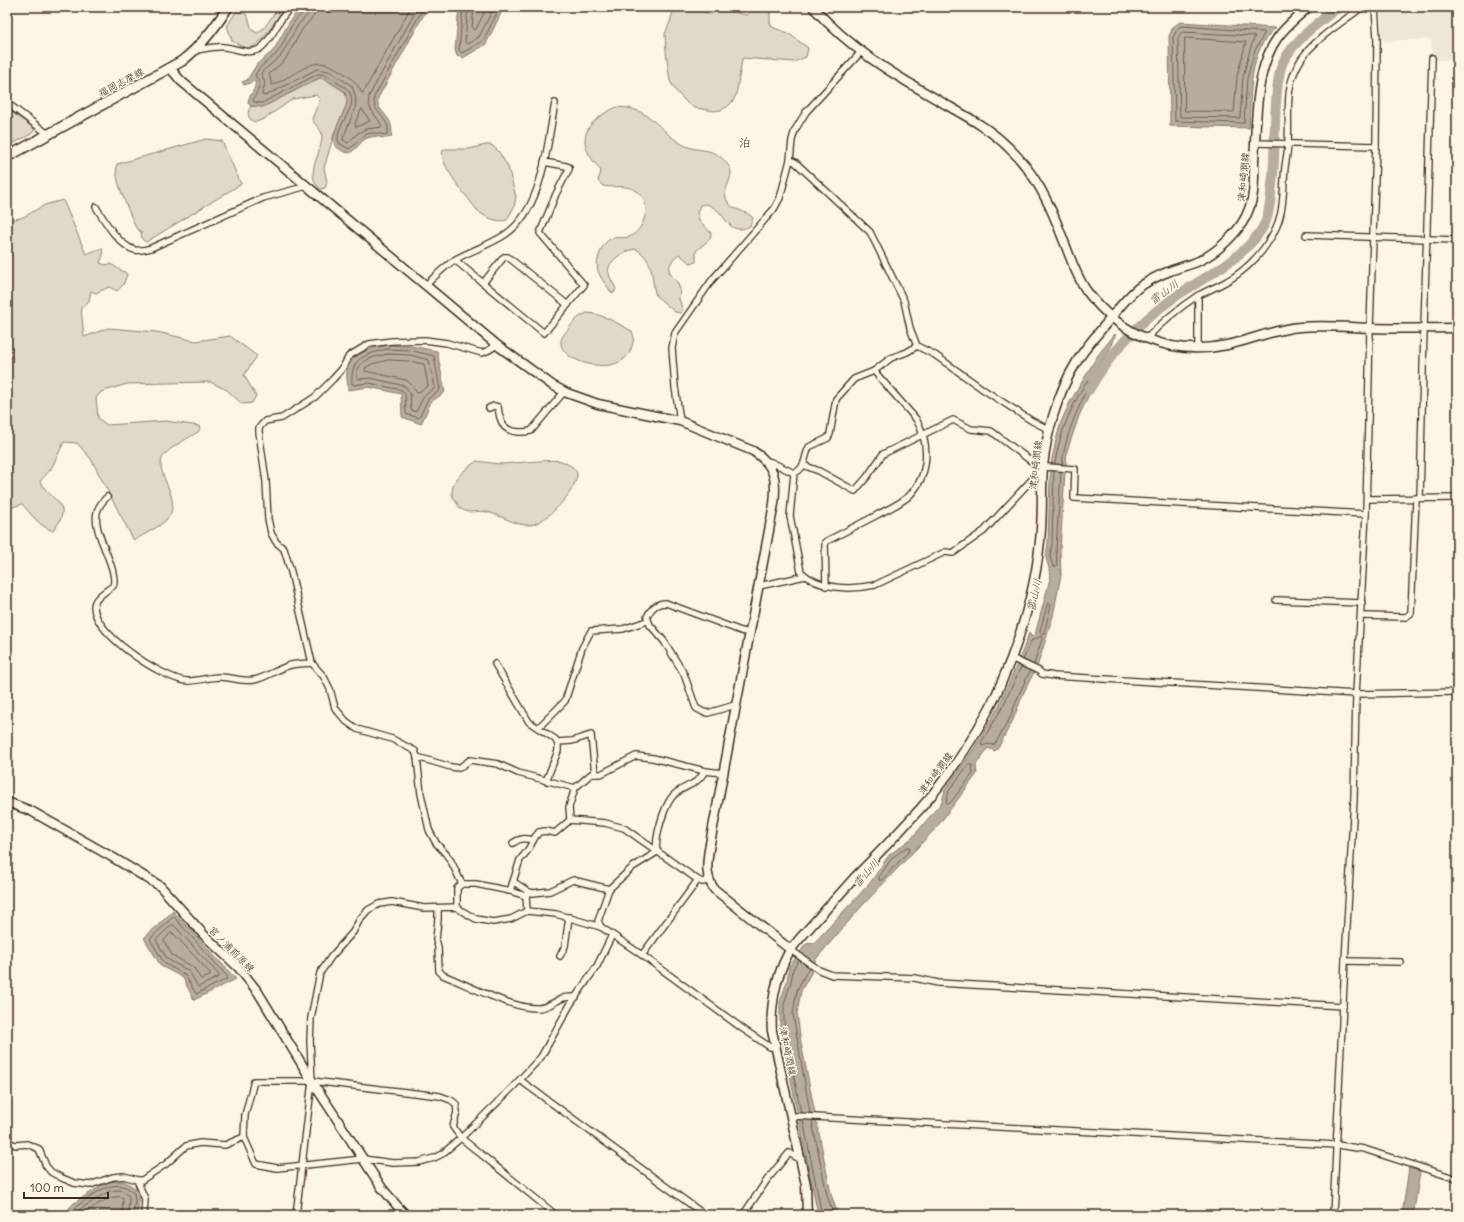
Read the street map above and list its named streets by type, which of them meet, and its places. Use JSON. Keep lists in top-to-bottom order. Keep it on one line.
{"streets":{"main road":["福岡志摩線","津和崎潤線","宮ノ浦前原線"]},"districts":["泊"],"water":["雷山川"],"scale_bar":"100 m"}
